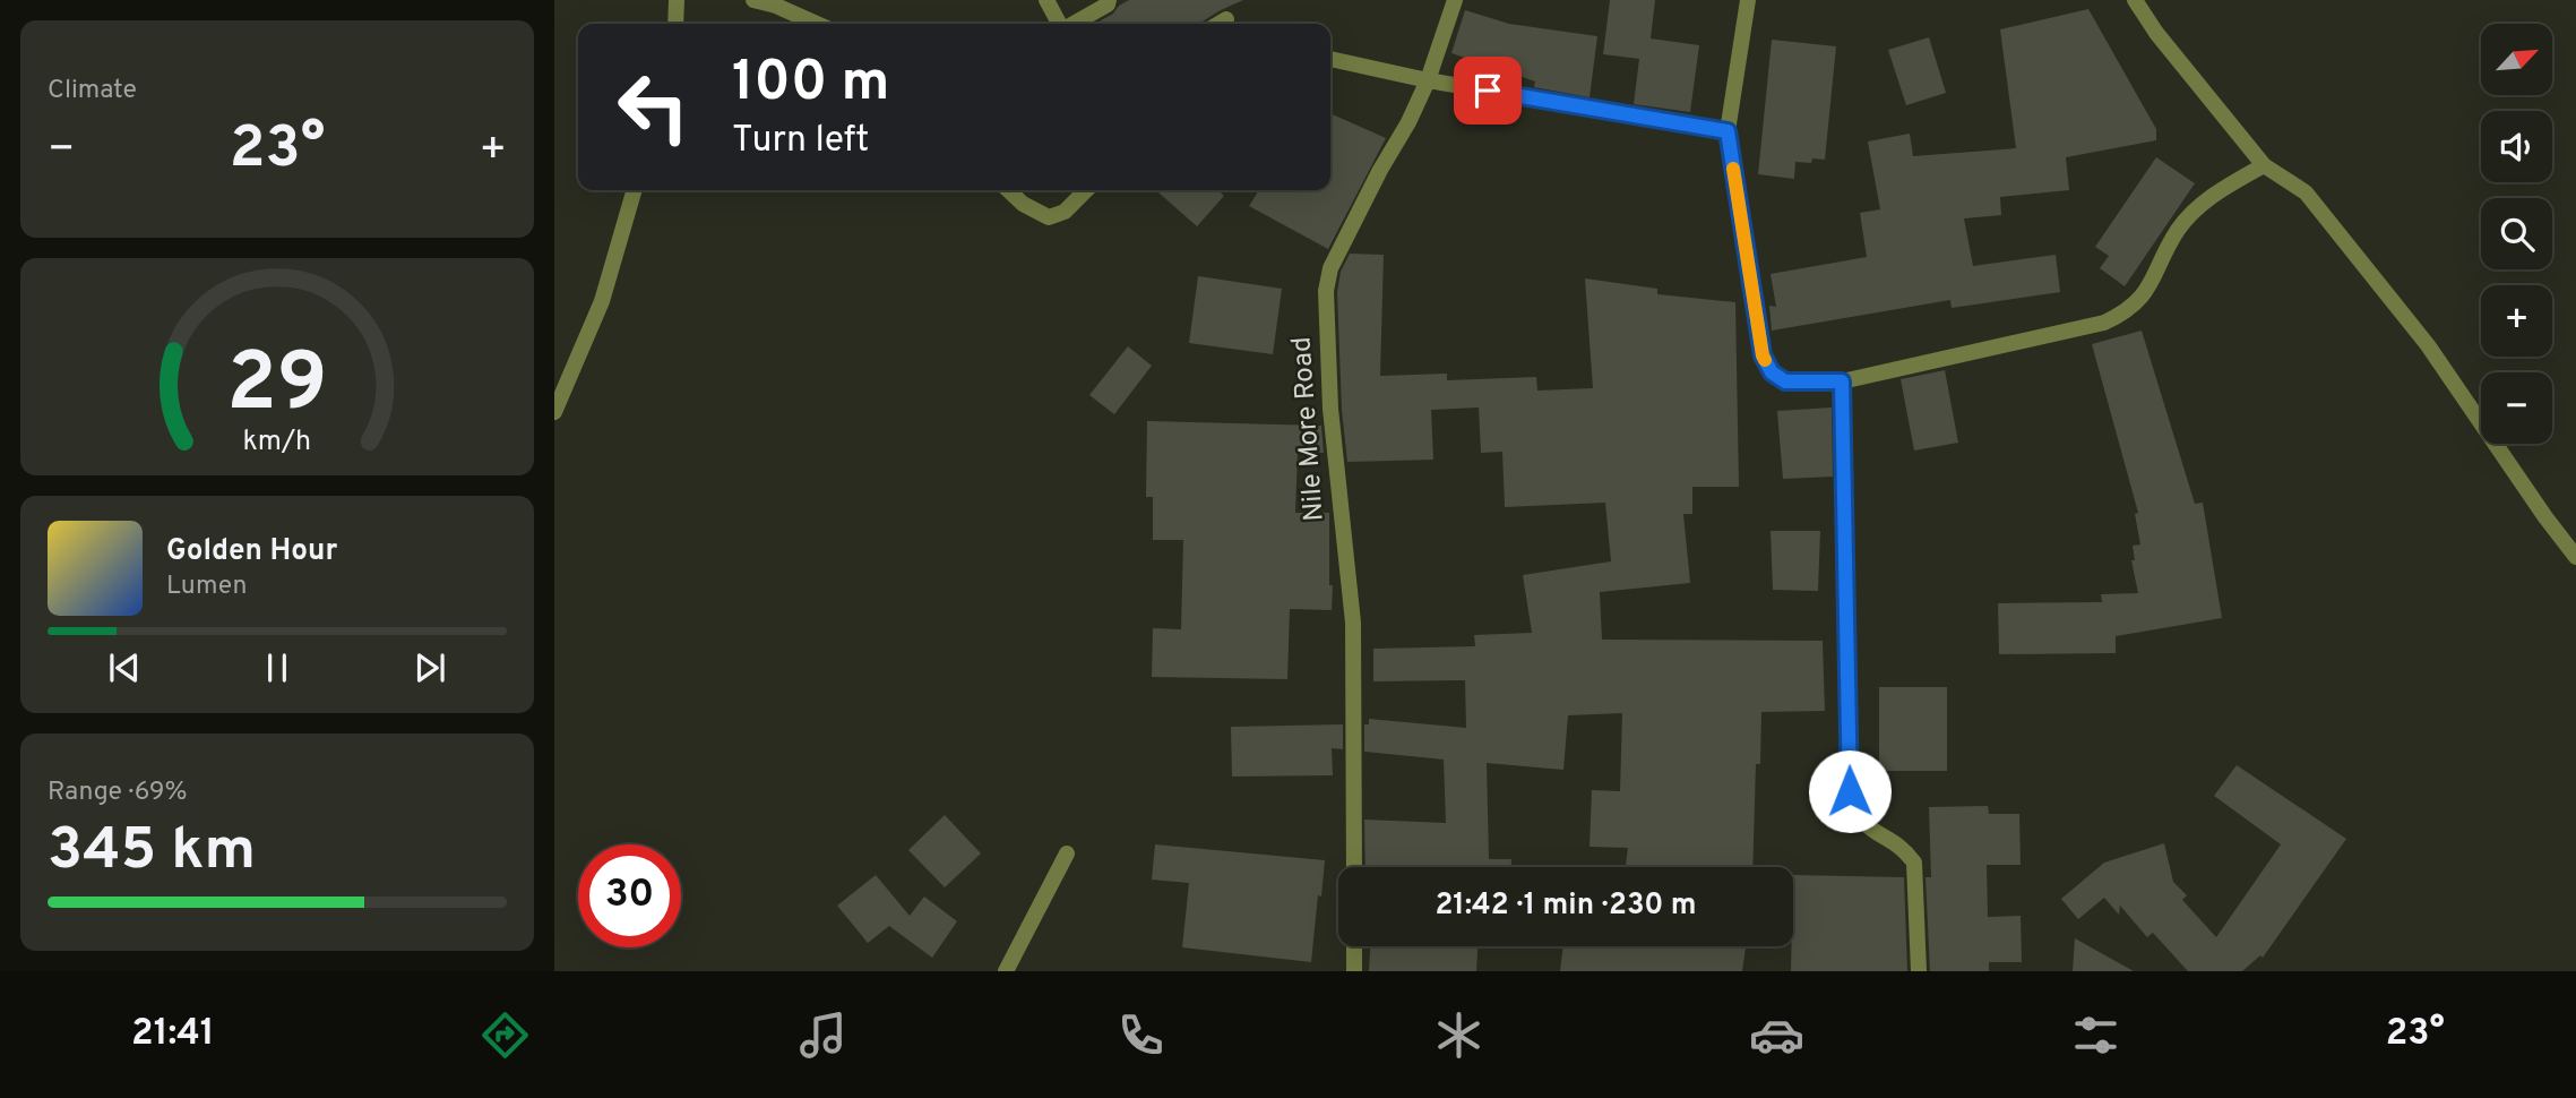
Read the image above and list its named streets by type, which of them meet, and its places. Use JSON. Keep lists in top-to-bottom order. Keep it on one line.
{"streets":{"street":["Nile More Road"]},"north":"top right","page":{"tile":["Climate",["Range · 69%","345 km"]],"map_buttons":["+","−"],"turn":["100 m","Turn left"],"heat":["−","23°","+"],"song":["Golden Hour","Lumen"],"limit":"30","trip":"21:42 · 1 min · 230 m","tabs":["21:41","23°"],"gauge":["29","km/h"]}}
